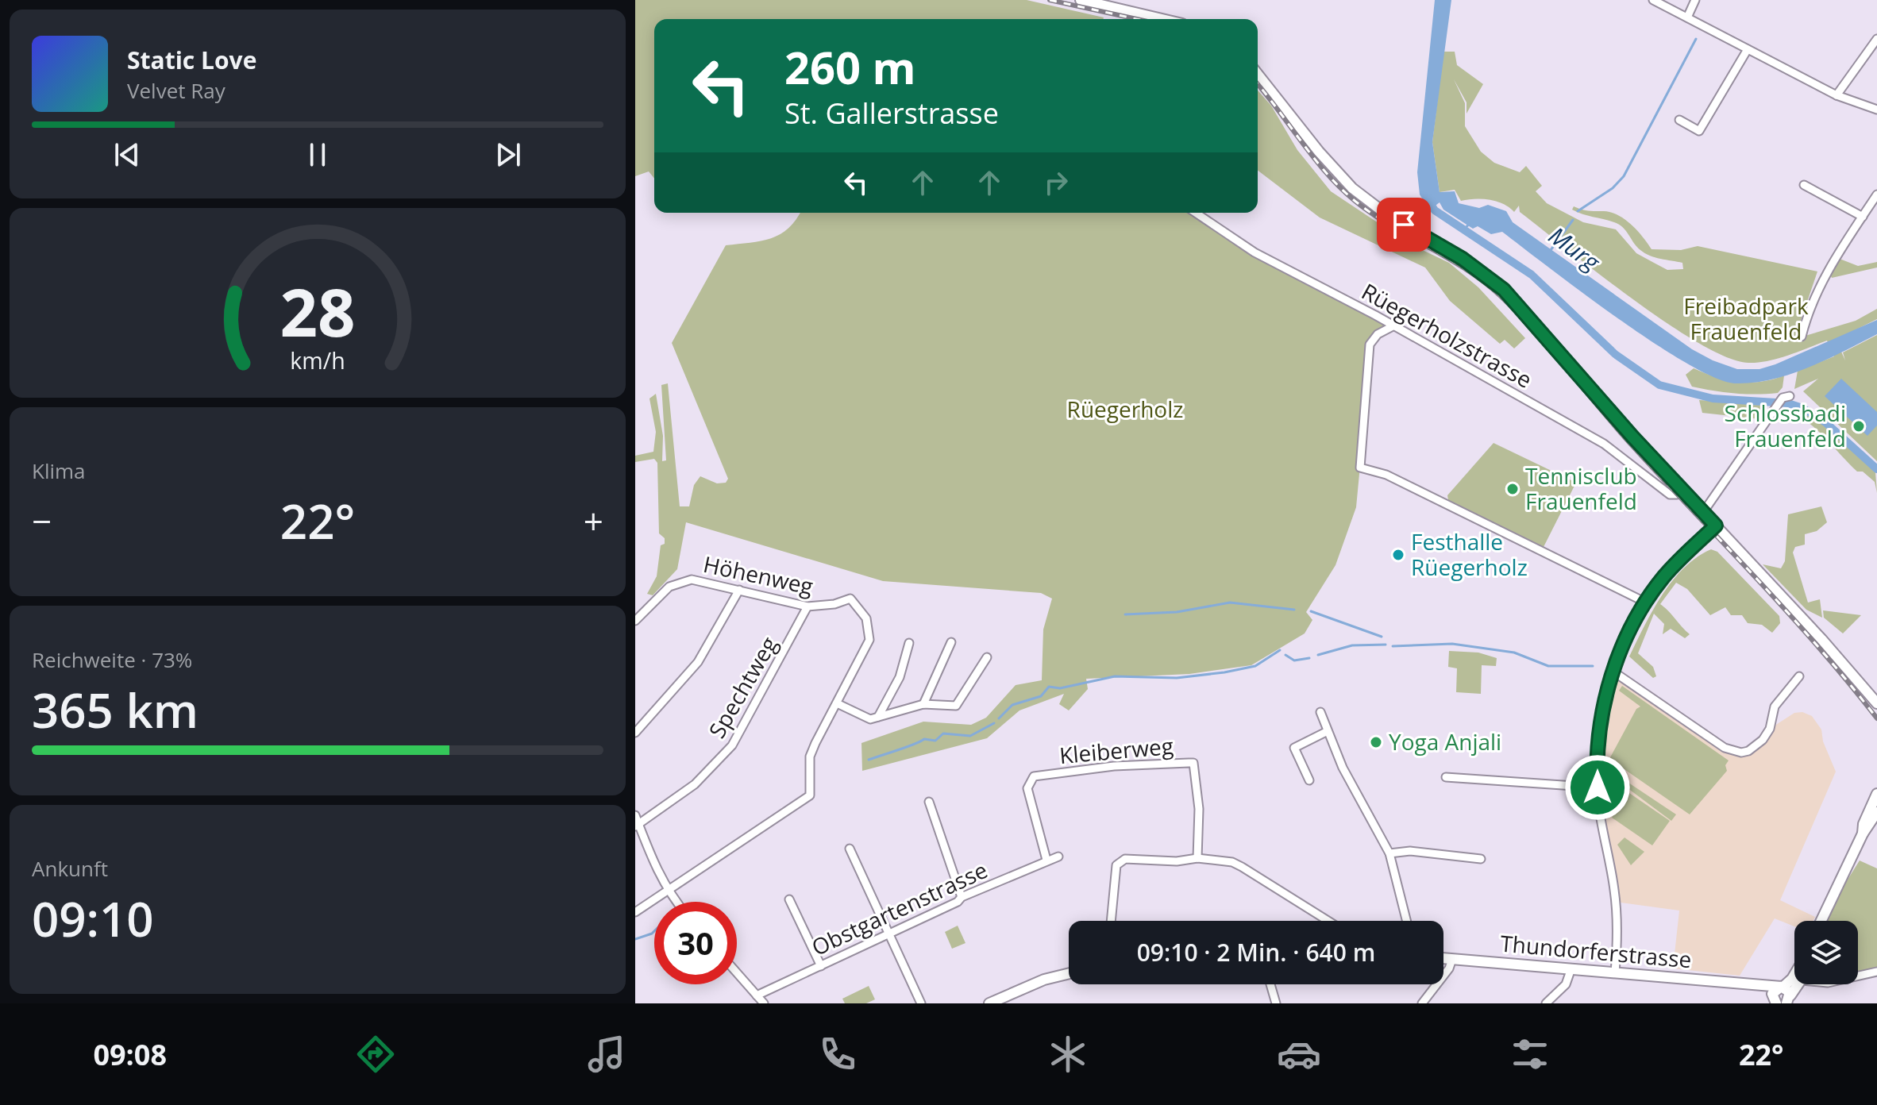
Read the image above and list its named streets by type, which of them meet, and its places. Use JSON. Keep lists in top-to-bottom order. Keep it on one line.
{"streets":{"main road":["Thundorferstrasse"],"street":["Rüegerholzstrasse","Höhenweg","Spechtweg","Kleiberweg","Obstgartenstrasse"]},"crossings":[["Höhenweg","Spechtweg"],["Kleiberweg","Obstgartenstrasse"]],"water":["Murg"],"parks":["Freibadpark Frauenfeld","Rüegerholz"],"places":["Schlossbadi Frauenfeld","Tennisclub Frauenfeld","Festhalle Rüegerholz","Yoga Anjali"],"page":{"turn":["260 m","St. Gallerstrasse"],"song":["Static Love","Velvet Ray"],"tile":["Klima",["Reichweite · 73%","365 km"],["Ankunft","09:10"]],"heat":["−","22°","+"],"limit":"30","trip":"09:10 · 2 Min. · 640 m","tabs":["09:08","22°"],"gauge":["28","km/h"]}}
